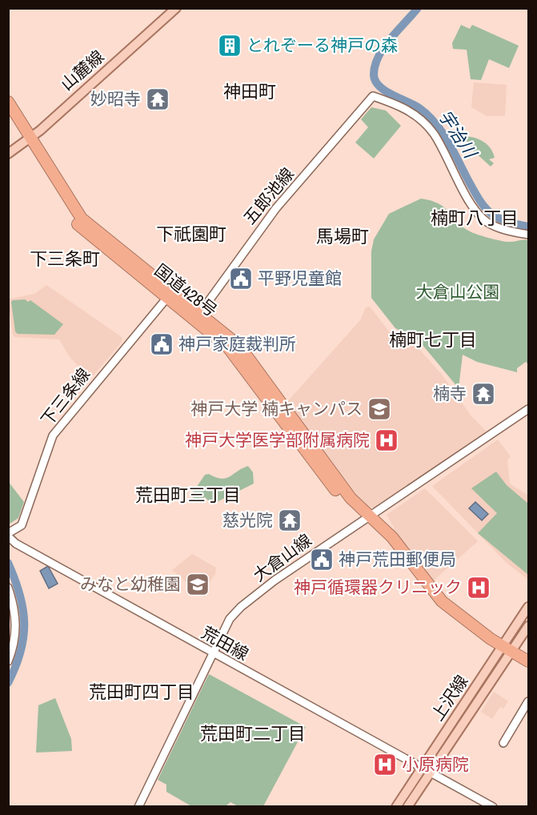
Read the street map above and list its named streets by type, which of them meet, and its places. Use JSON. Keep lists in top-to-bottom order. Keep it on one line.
{"streets":{"highway":["国道428号"],"main road":["山麓線","上沢線"],"street":["五郎池線","下三条線","大倉山線","荒田線"]},"crossings":[["山麓線","国道428号"],["五郎池線","国道428号"],["国道428号","下三条線"],["国道428号","大倉山線"],["国道428号","上沢線"],["下三条線","荒田線"],["大倉山線","荒田線"],["荒田線","上沢線"]],"districts":["神田町","楠町八丁目","下祇園町","馬場町","下三条町","楠町七丁目","荒田町三丁目","荒田町四丁目","荒田町二丁目"],"water":["宇治川"],"parks":["大倉山公園"],"places":{"building":["とれぞーる神戸の森"],"temple":["妙昭寺","楠寺","慈光院"],"public building":["平野児童館","神戸家庭裁判所","神戸荒田郵便局"],"school or university":["神戸大学 楠キャンパス","みなと幼稚園"],"hospital":["神戸大学医学部附属病院","神戸循環器クリニック","小原病院"]}}
